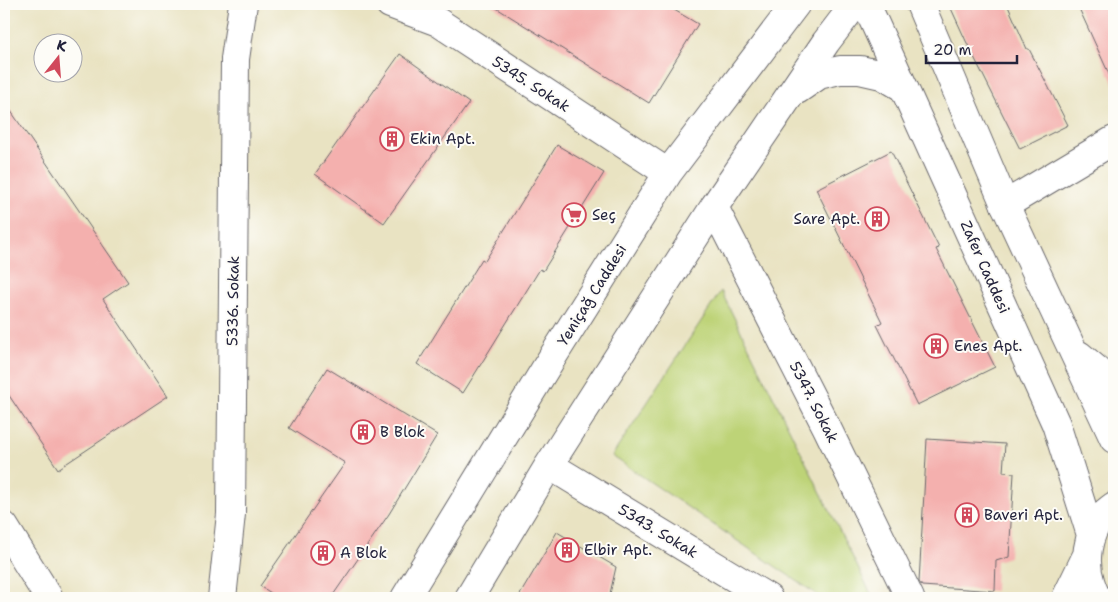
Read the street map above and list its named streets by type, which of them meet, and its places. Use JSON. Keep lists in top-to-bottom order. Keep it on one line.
{"streets":{"street":["5345. Sokak","Zafer Caddesi","Yeniçağ Caddesi","5336. Sokak","5347. Sokak","5343. Sokak"]},"crossings":[["5345. Sokak","Yeniçağ Caddesi"]],"places":{"building":["Ekin Apt.","Sare Apt.","Enes Apt.","B Blok","Baveri Apt.","Elbir Apt.","A Blok"],"supermarket":["Seç"]},"scale_bar":"20 m","north":"top"}
